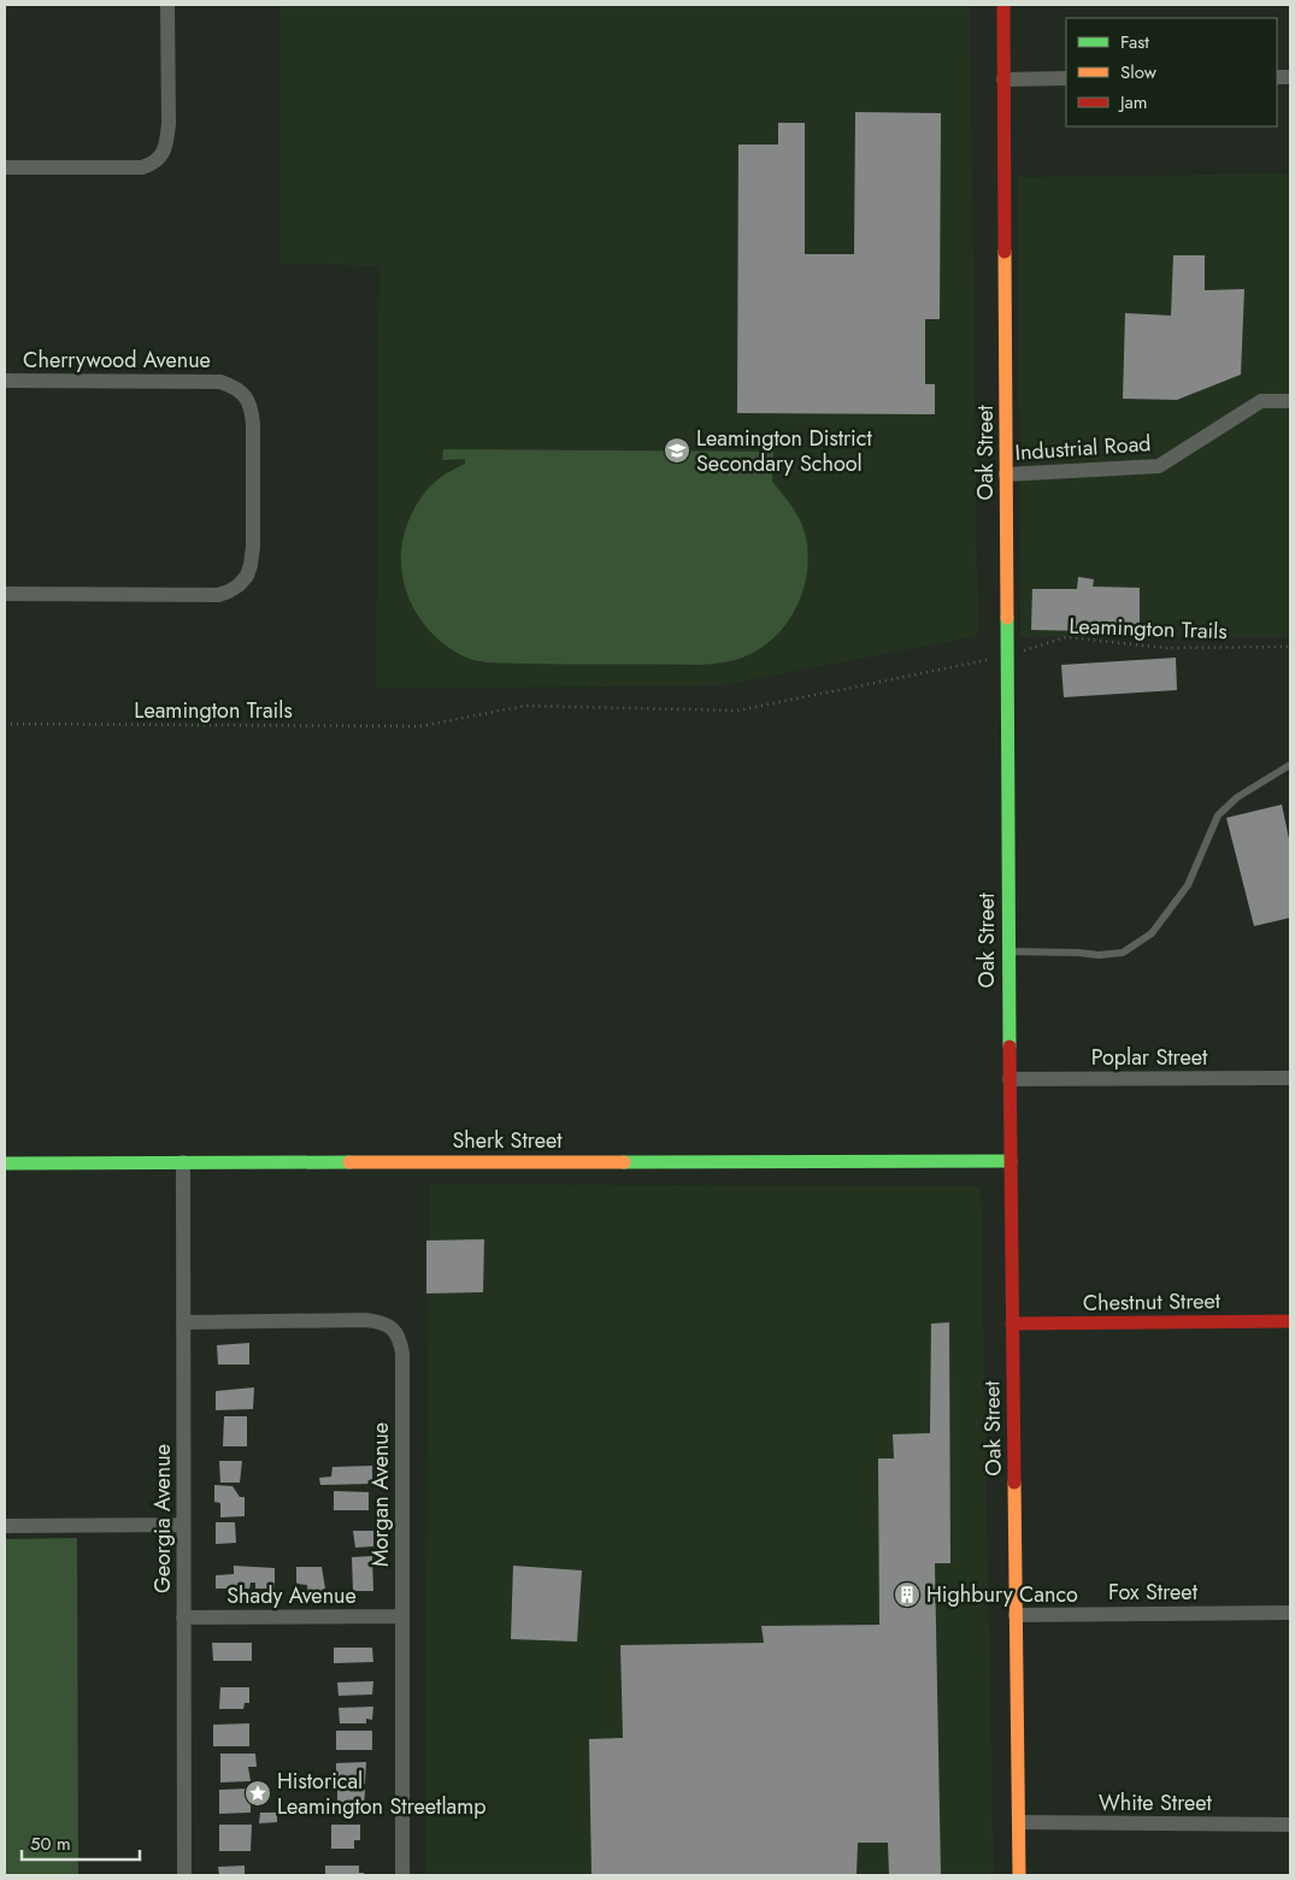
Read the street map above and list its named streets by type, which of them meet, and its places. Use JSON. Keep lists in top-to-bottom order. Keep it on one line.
{"streets":{"main road":["Oak Street","Sherk Street","Chestnut Street"],"street":["Cherrywood Avenue","Industrial Road","Poplar Street","Morgan Avenue","Georgia Avenue","Fox Street","Shady Avenue","White Street"],"path":["Leamington Trails"]},"crossings":[["Industrial Road","Oak Street"],["Oak Street","Leamington Trails"],["Oak Street","Poplar Street"],["Oak Street","Sherk Street"],["Oak Street","Chestnut Street"],["Oak Street","Fox Street"],["Oak Street","White Street"],["Sherk Street","Georgia Avenue"],["Morgan Avenue","Georgia Avenue"],["Morgan Avenue","Shady Avenue"],["Georgia Avenue","Shady Avenue"]],"places":{"school or university":["Leamington District Secondary School"],"building":["Highbury Canco"],"place":["Historical Leamington Streetlamp"]},"legend":["Fast","Slow","Jam"],"scale_bar":"50 m"}
